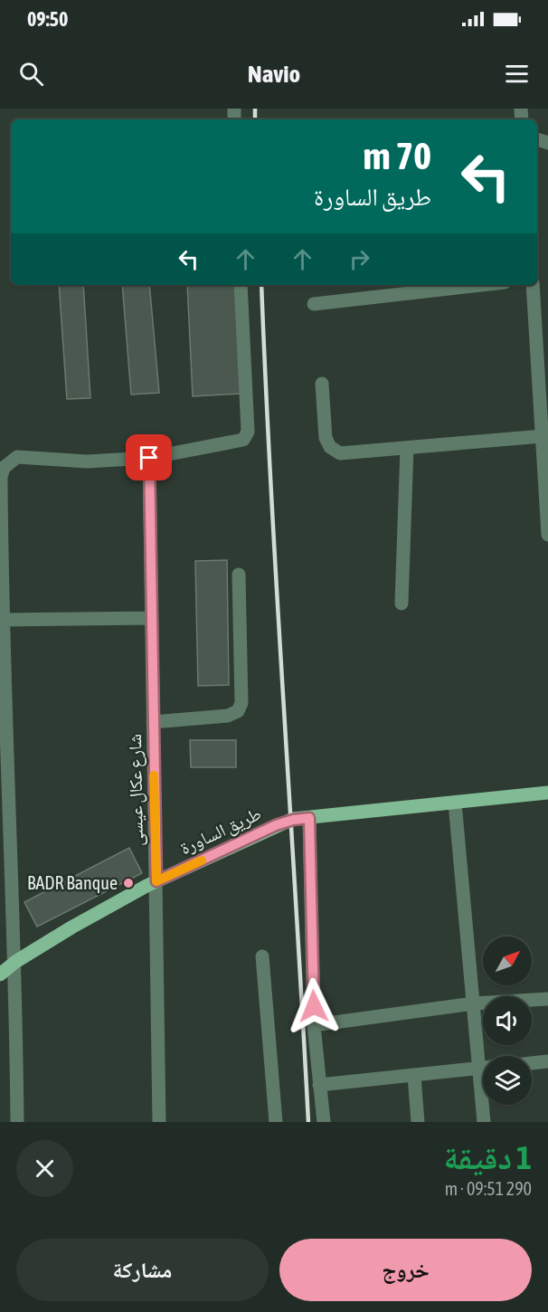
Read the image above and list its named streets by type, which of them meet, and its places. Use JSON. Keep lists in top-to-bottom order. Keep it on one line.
{"streets":{"main road":["طريق الساورة"],"street":["شارع عكال عيسى"]},"crossings":[["شارع عكال عيسى","طريق الساورة"]],"places":["BADR Banque"],"north":"top right","page":{"status":"09:50","header":"Navio","turn":["70 m","طريق الساورة"],"heading":["1 دقيقة","290 m · 09:51"],"buttons":["خروج","مشاركة"]}}
